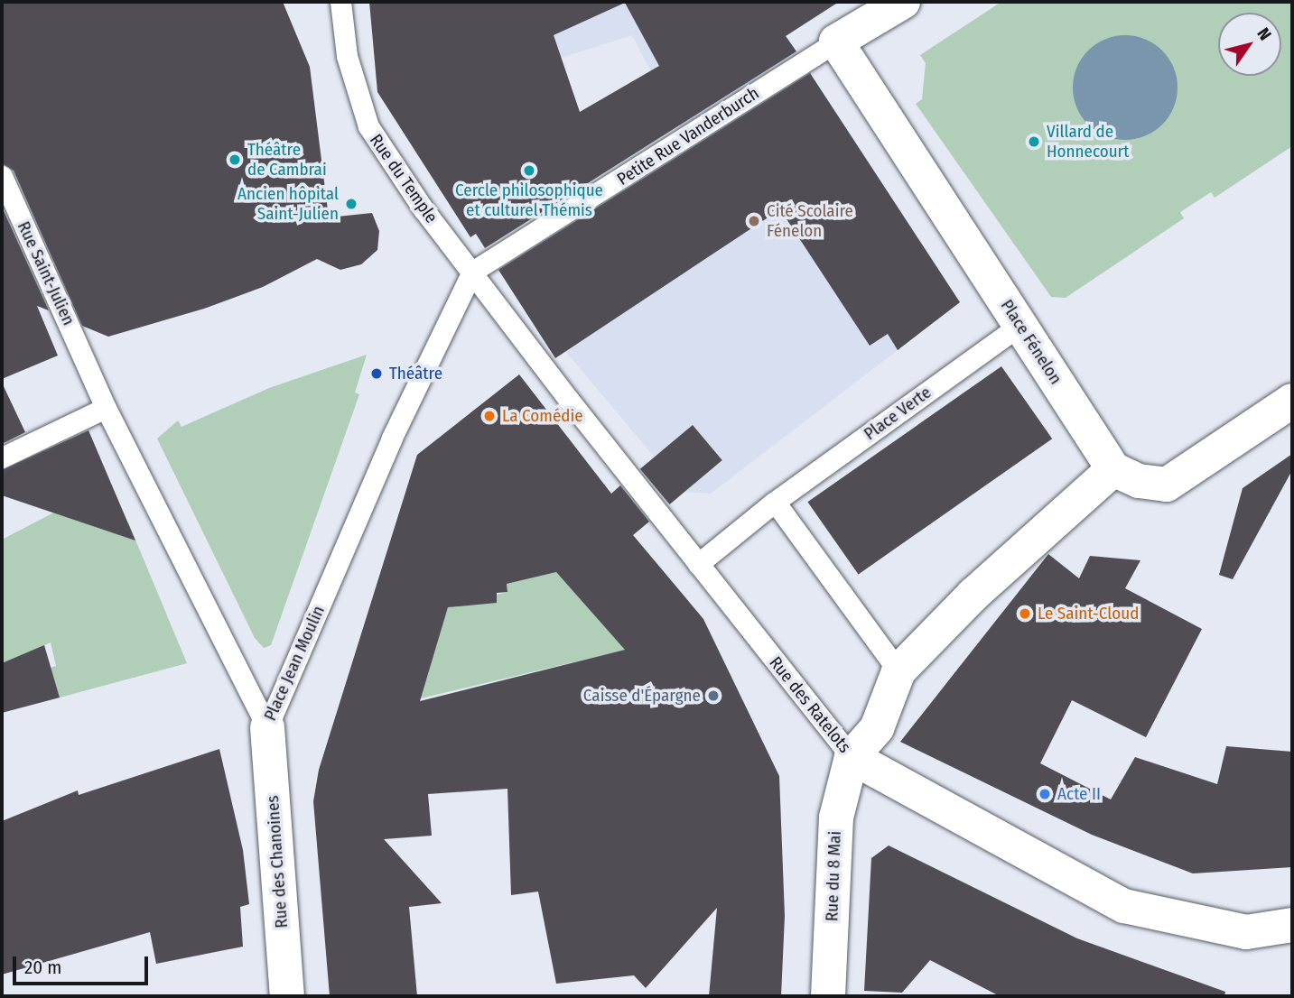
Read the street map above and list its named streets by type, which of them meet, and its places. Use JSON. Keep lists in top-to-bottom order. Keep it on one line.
{"streets":{"street":["Petite Rue Vanderburch","Place Fénelon","Rue des Ratelots","Rue des Chanoines","Rue du 8 Mai"],"lane":["Rue du Temple","Rue Saint-Julien","Place Verte","Place Jean Moulin"]},"crossings":[["Petite Rue Vanderburch","Rue du Temple"],["Petite Rue Vanderburch","Place Fénelon"],["Petite Rue Vanderburch","Place Jean Moulin"],["Petite Rue Vanderburch","Rue des Ratelots"],["Rue du Temple","Place Jean Moulin"],["Rue du Temple","Rue des Ratelots"],["Rue Saint-Julien","Place Jean Moulin"],["Place Fénelon","Place Verte"],["Place Verte","Rue des Ratelots"],["Place Jean Moulin","Rue des Ratelots"],["Place Jean Moulin","Rue des Chanoines"],["Rue des Ratelots","Rue du 8 Mai"]],"places":["Villard de Honnecourt","Théâtre de Cambrai","Cercle philosophique et culturel Thémis","Ancien hôpital Saint-Julien","Cité Scolaire Fénelon","Théâtre","La Comédie","Le Saint-Cloud","Caisse d'Épargne","Acte II"],"scale_bar":"20 m","north":"top right"}
